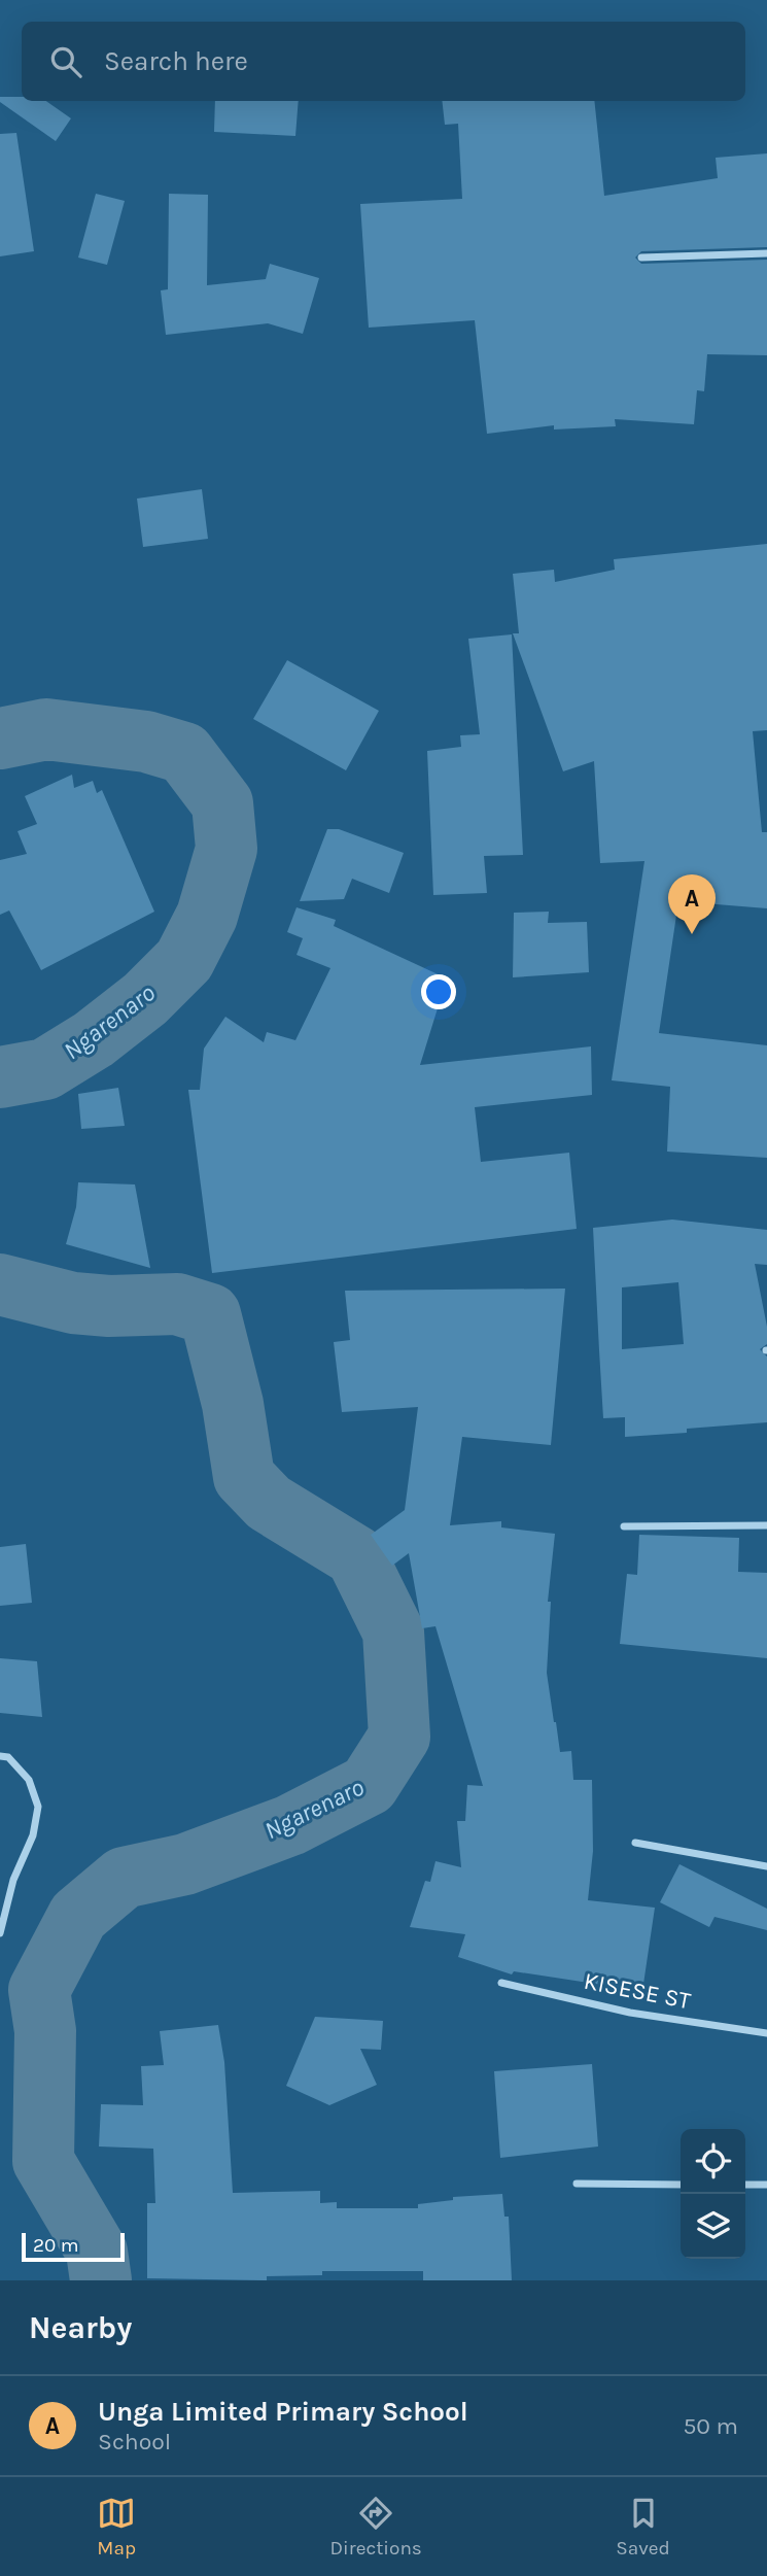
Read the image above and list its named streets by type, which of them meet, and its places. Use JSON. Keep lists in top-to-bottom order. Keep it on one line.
{"streets":{"street":["KISESE ST"]},"water":["Ngarenaro"],"scale_bar":"20 m","page":{"search":"Search here","pins":"A","scale":"20 m","heading":"Nearby","list":[{"mark":"A","name":"Unga Limited Primary School","note":"School","value":"50 m"}],"nav":["Map","Directions","Saved"]}}
